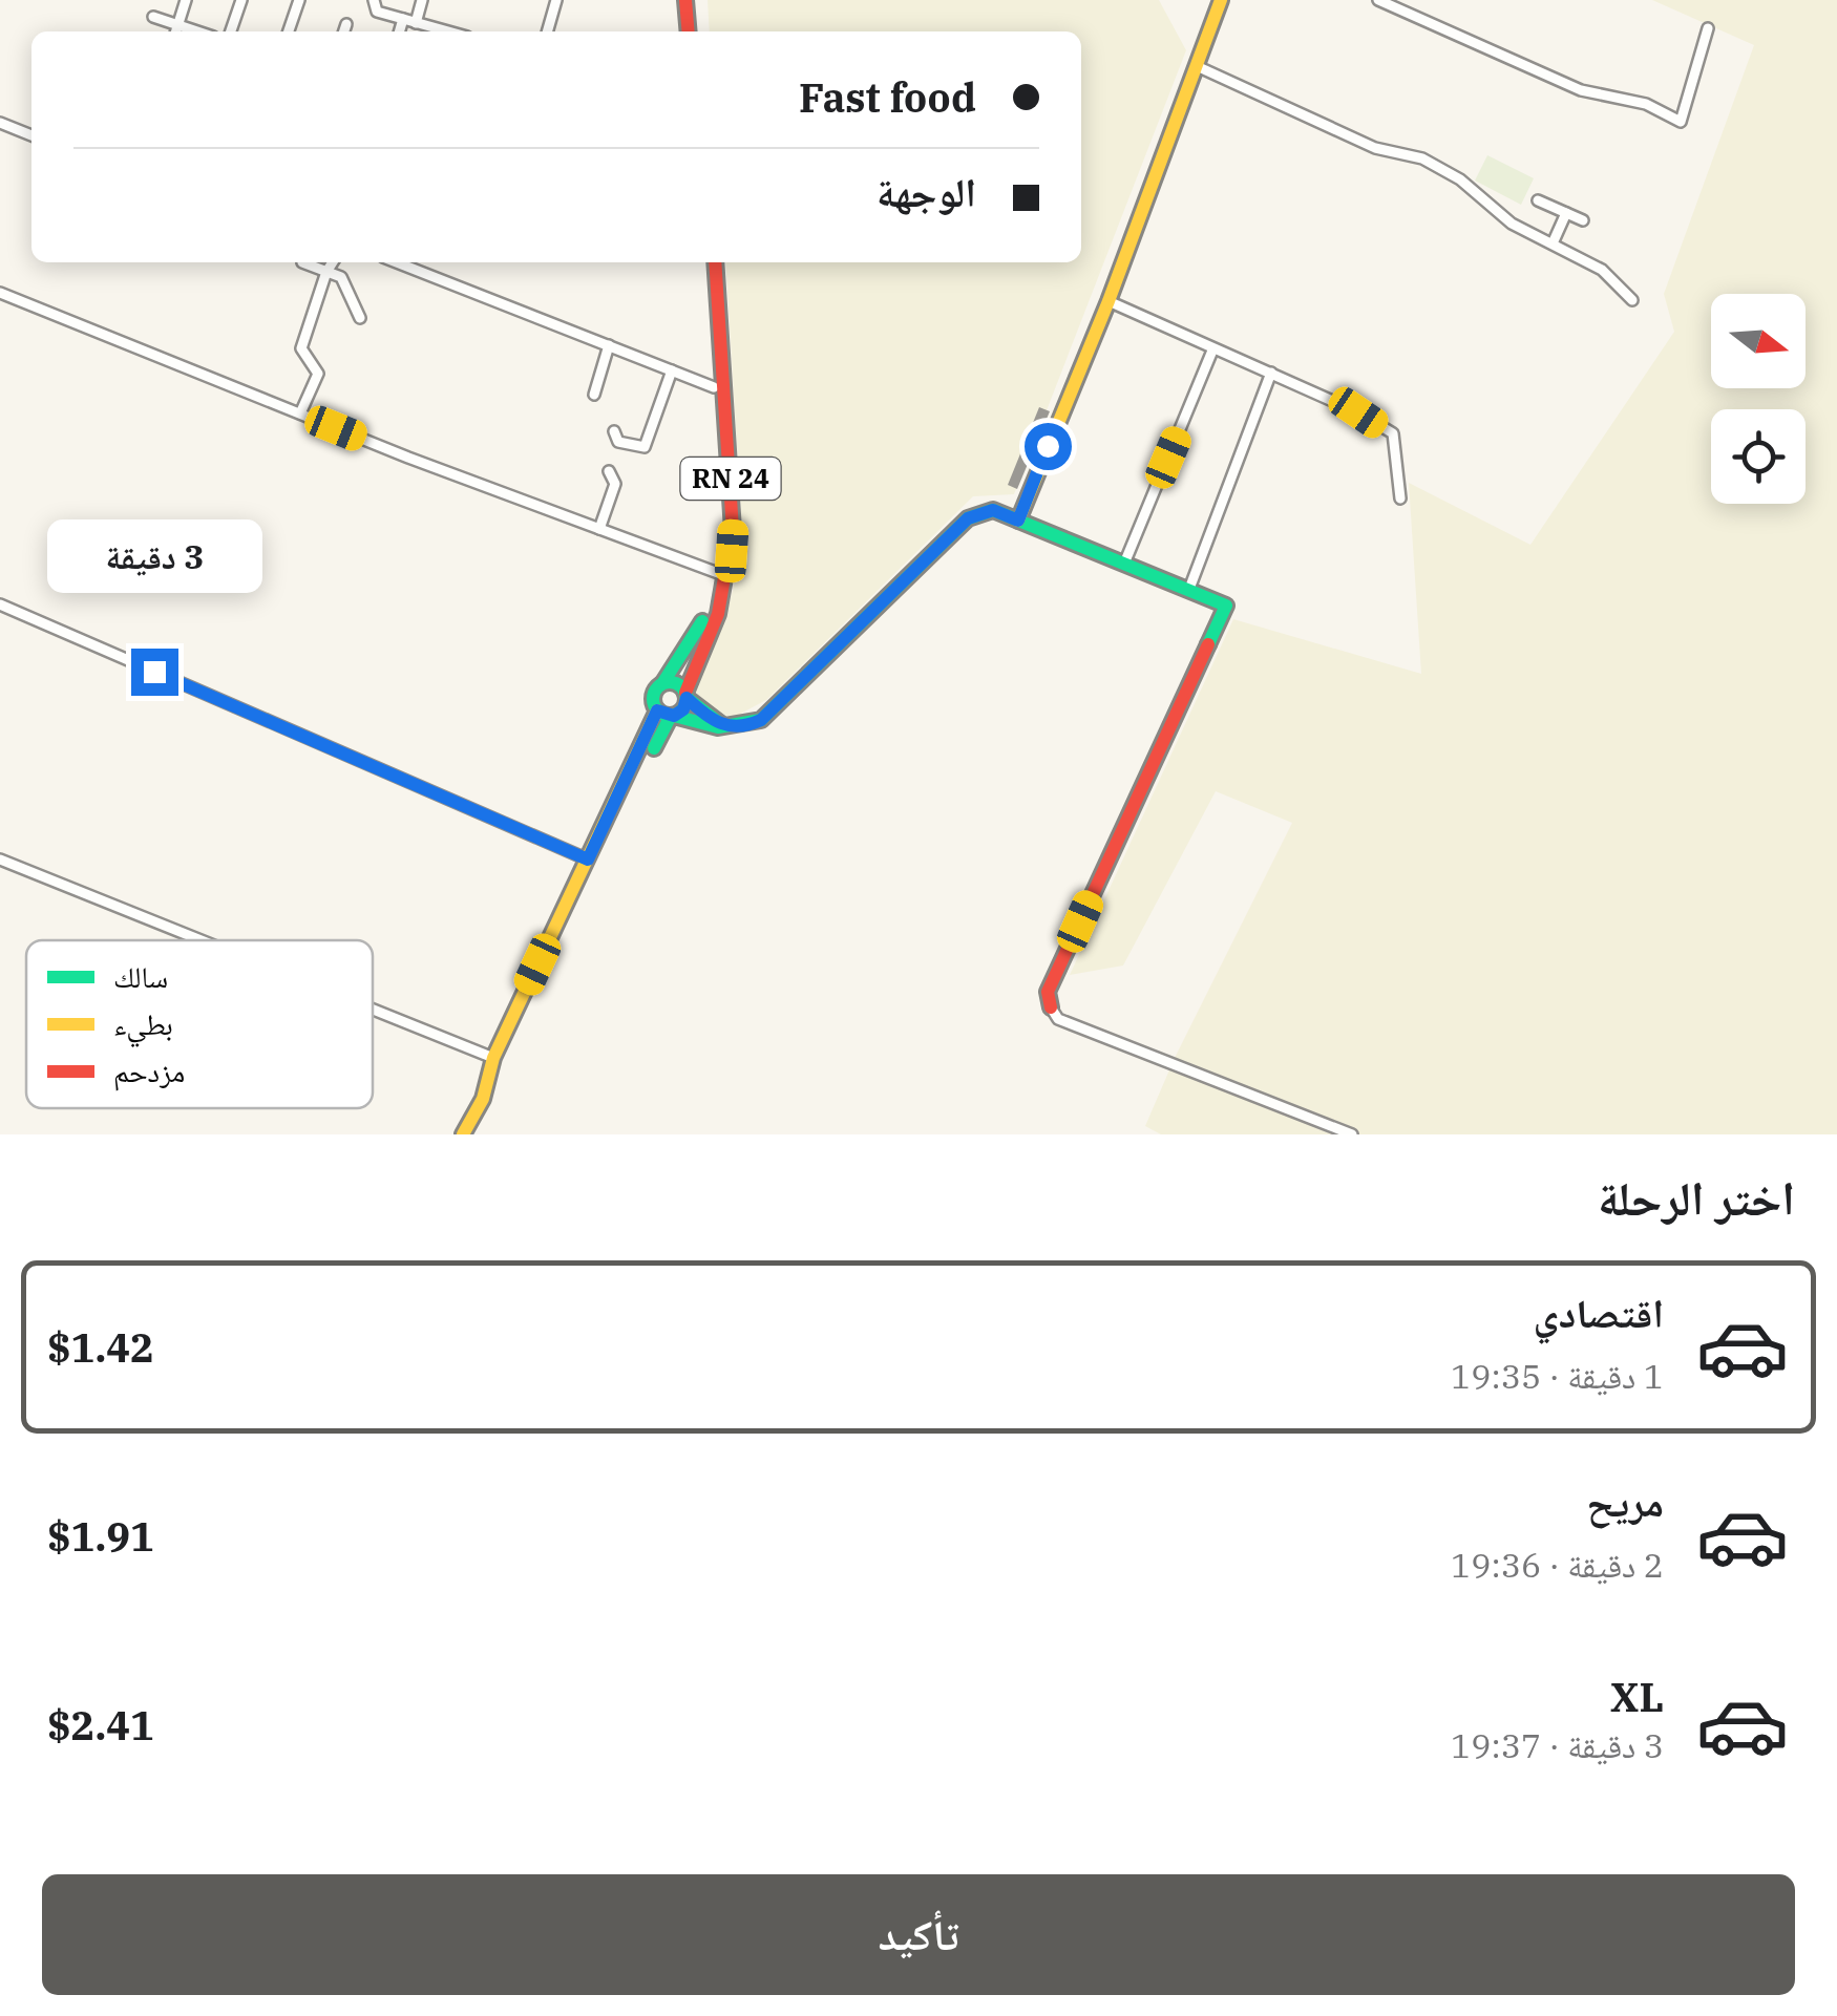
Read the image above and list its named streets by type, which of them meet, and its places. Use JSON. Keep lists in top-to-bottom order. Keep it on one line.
{"streets":{"main road":["RN 24"]},"legend":["سالك","بطيء","مزدحم"],"north":"right","page":{"banner":["Fast food","الوجهة"],"bubble":"3 دقيقة","heading":"اختر الرحلة","list":[{"name":"اقتصادي","note":"1 دقيقة · 19:35","value":"$1.42"},{"name":"مريح","note":"2 دقيقة · 19:36","value":"$1.91"},{"name":"XL","note":"3 دقيقة · 19:37","value":"$2.41"}],"buttons":"تأكيد"}}
